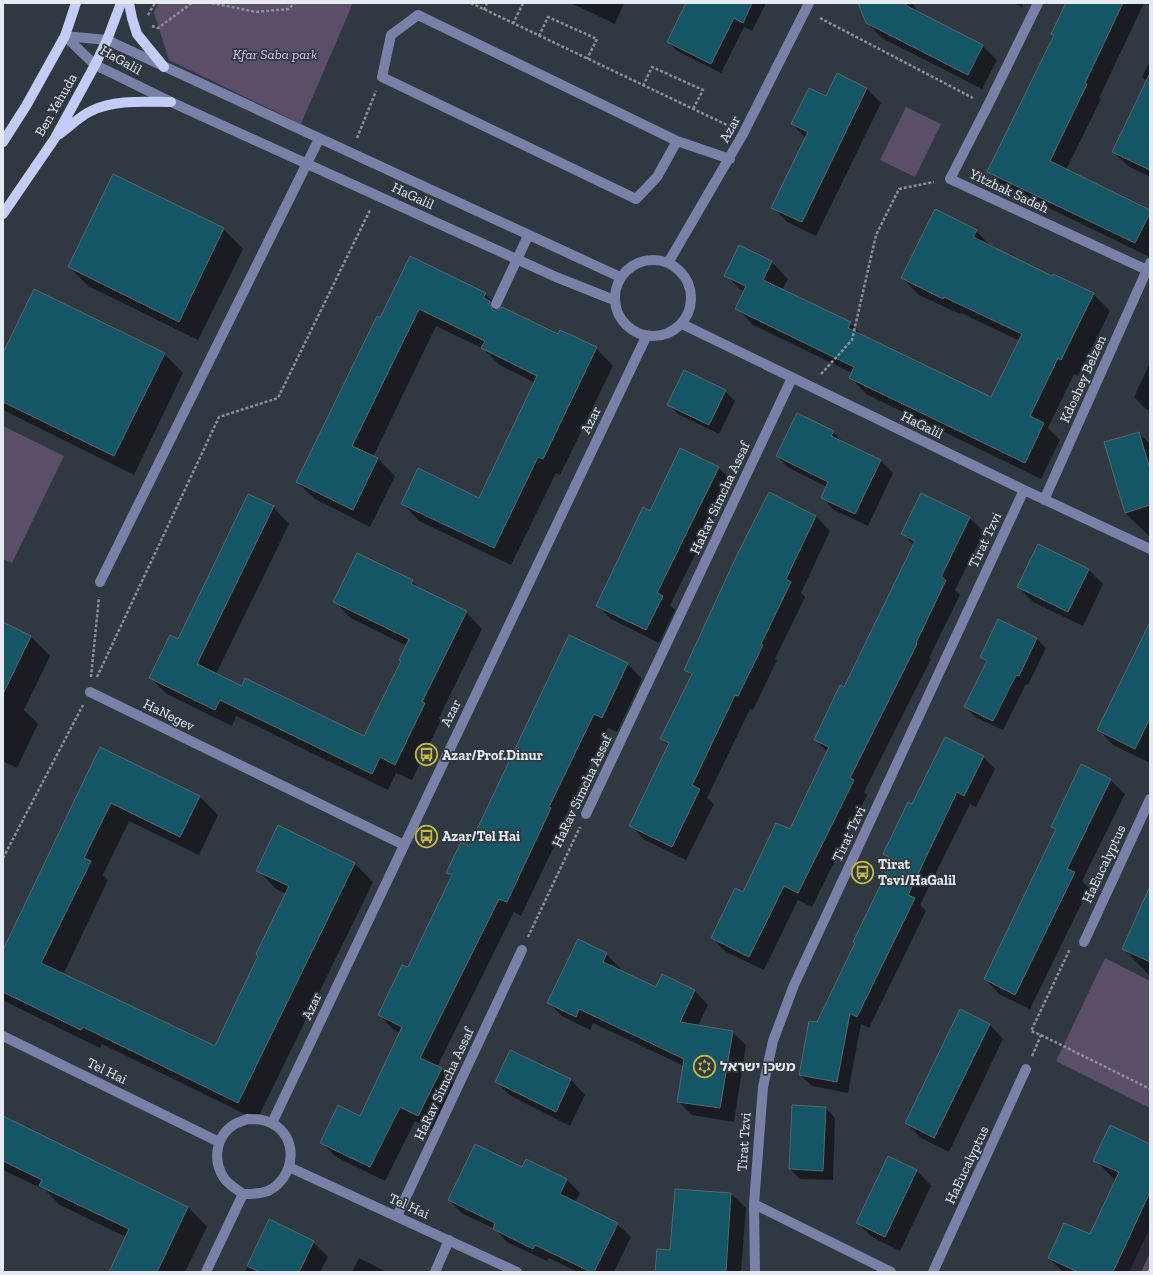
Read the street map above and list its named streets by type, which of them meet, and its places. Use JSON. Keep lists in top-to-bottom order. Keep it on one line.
{"streets":{"main road":["Ben Yehuda"],"street":["HaGalil","Azar","Yitzhak Sadeh","Kdoshey Belzen","HaRav Simcha Assaf","Tirat Tzvi","HaNegev","HaEucalyptus","Tel Hai"]},"crossings":[["HaGalil","Ben Yehuda"],["HaGalil","Azar"],["HaGalil","Kdoshey Belzen"],["HaGalil","HaRav Simcha Assaf"],["HaGalil","Tirat Tzvi"],["Azar","HaNegev"],["Azar","Tel Hai"],["Yitzhak Sadeh","Kdoshey Belzen"],["HaRav Simcha Assaf","Tel Hai"]],"parks":["Kfar Saba park"],"places":{"bus stop":["Azar/Prof.Dinur","Azar/Tel Hai","Tirat Tsvi/HaGalil"],"synagogue":["משכן ישראל"]}}
